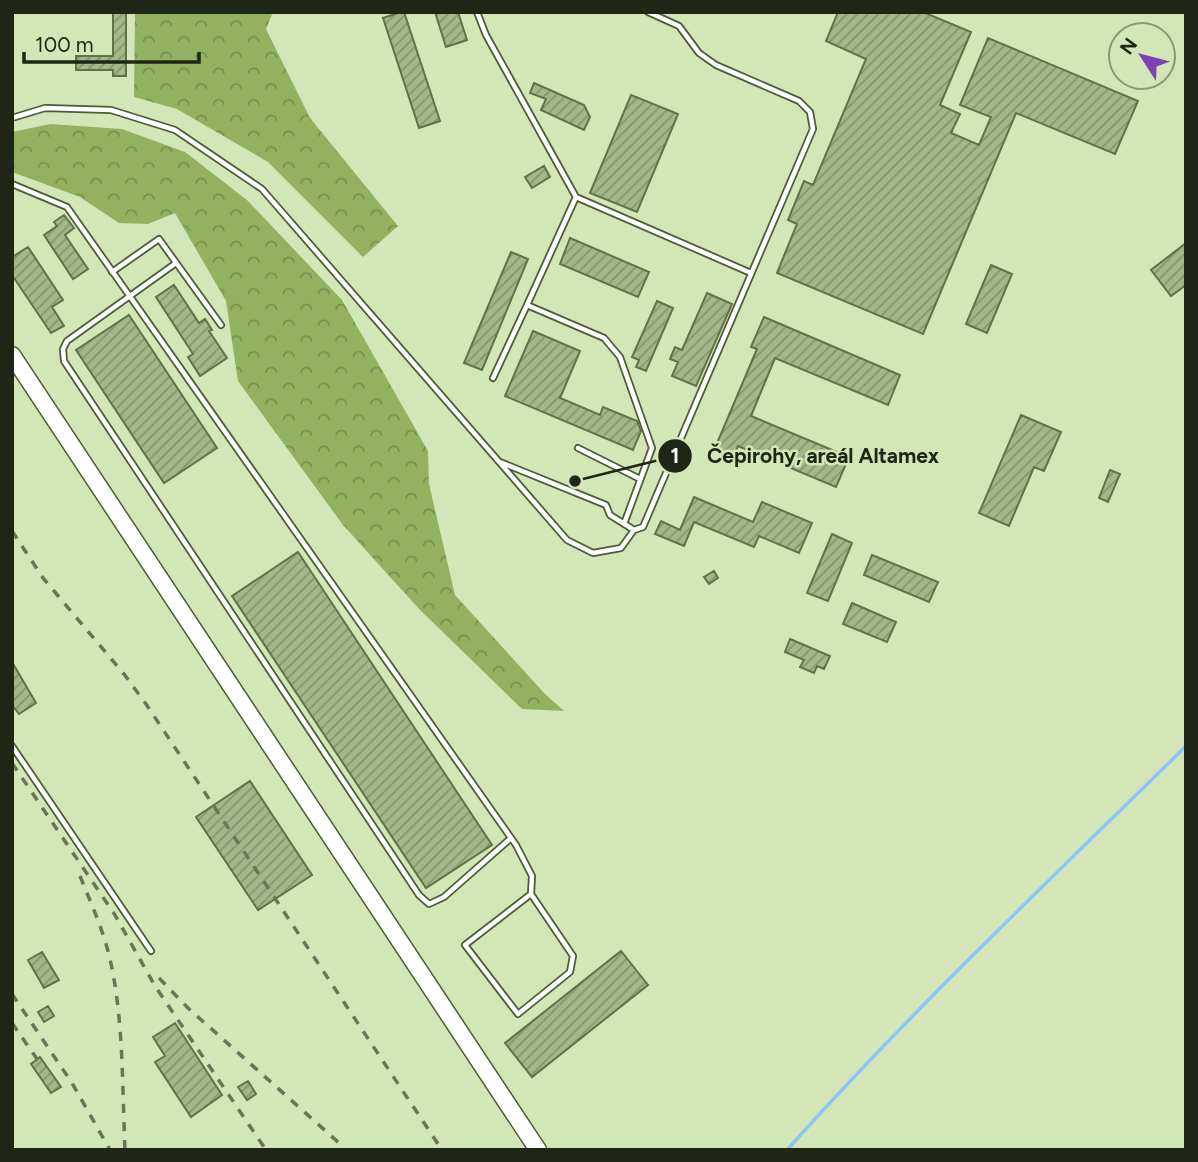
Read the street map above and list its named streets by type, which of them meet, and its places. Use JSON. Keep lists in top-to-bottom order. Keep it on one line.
{"places":["Čepirohy, areál Altamex"],"scale_bar":"100 m","north":"top left"}
